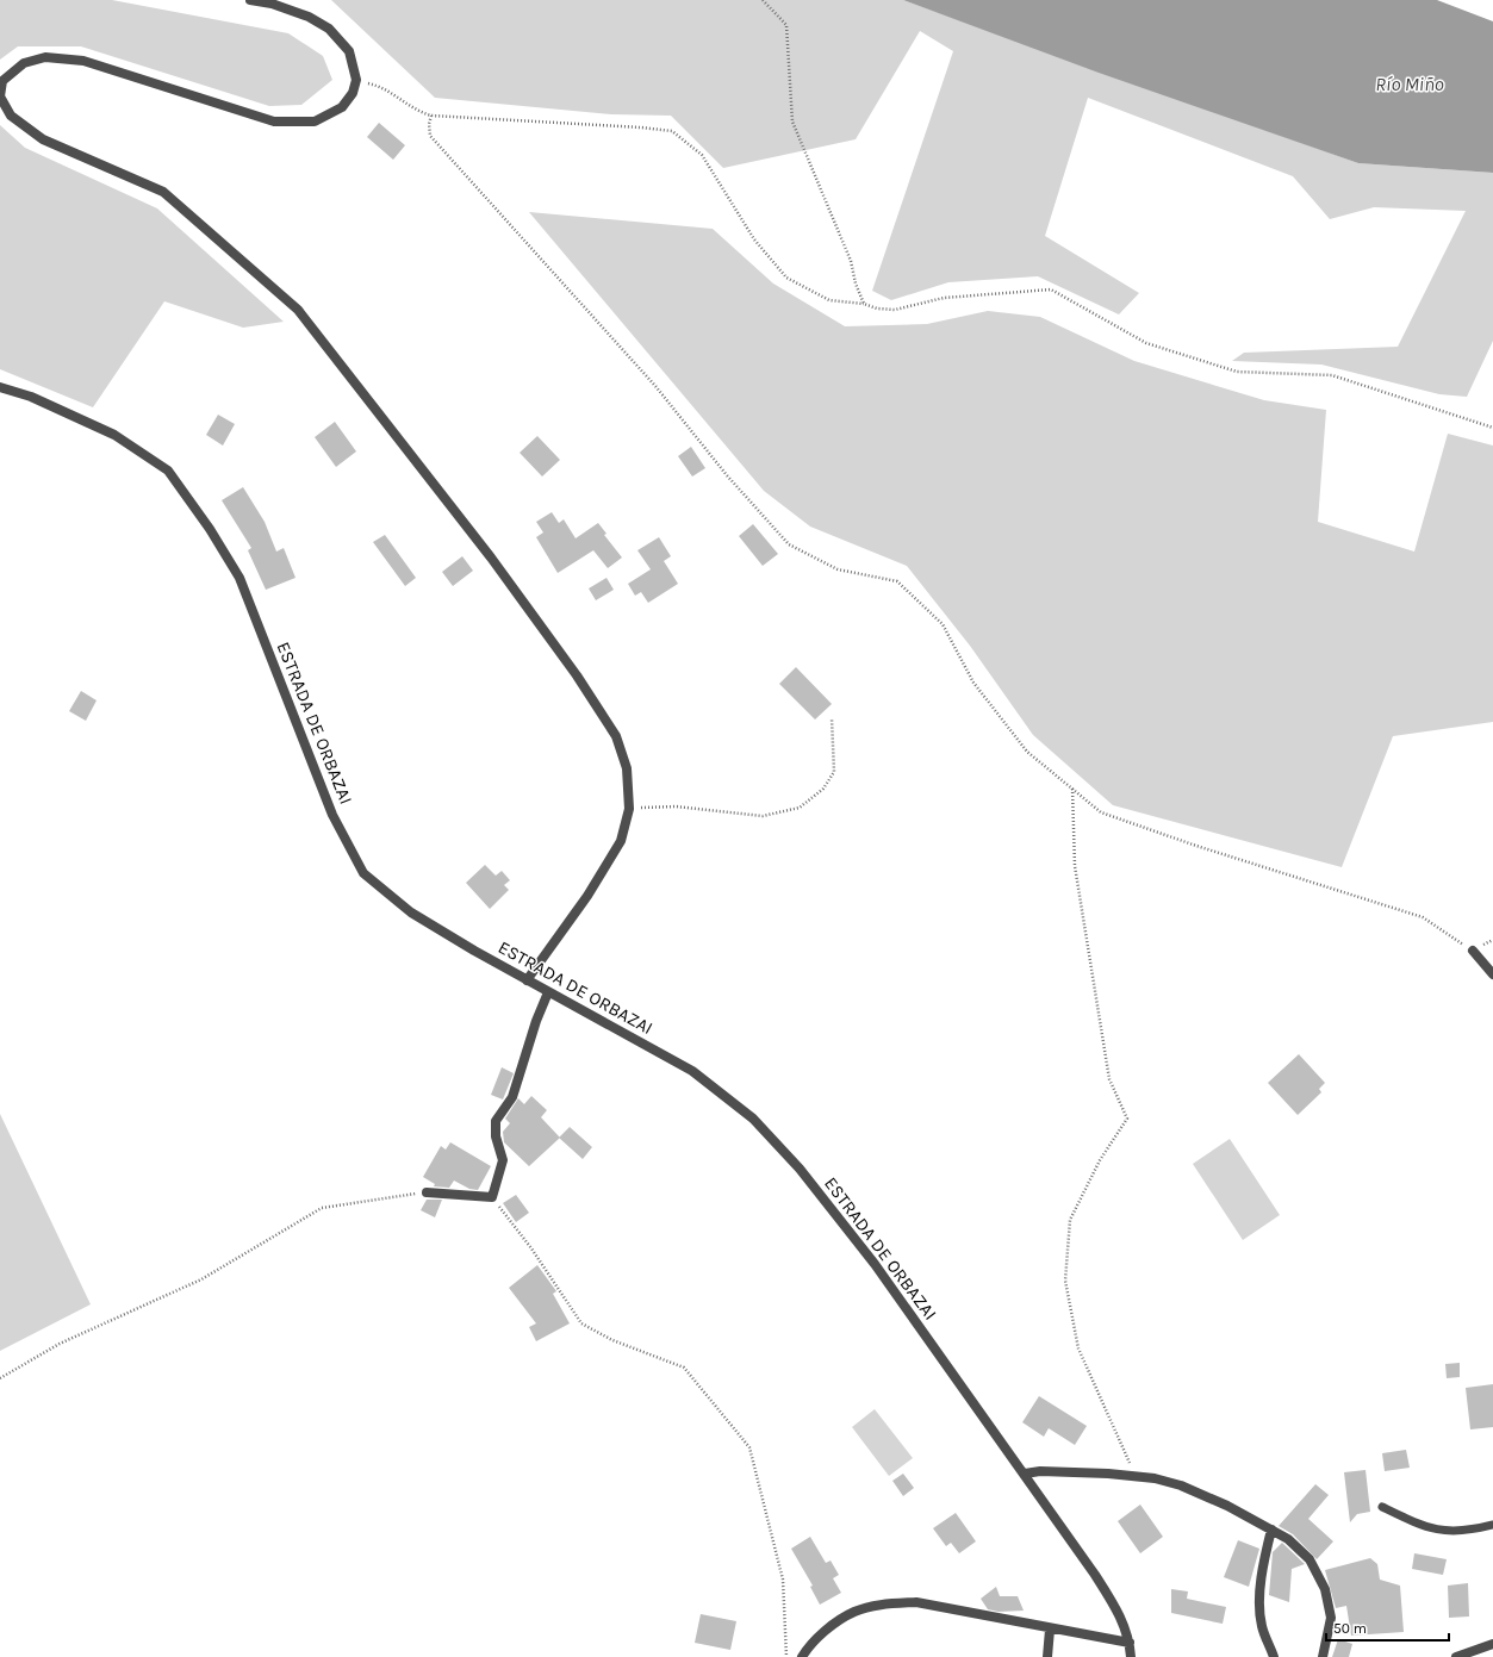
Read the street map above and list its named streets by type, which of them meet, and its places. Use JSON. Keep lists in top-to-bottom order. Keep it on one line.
{"streets":{"street":["ESTRADA DE ORBAZAI"]},"water":["Río Miño"],"scale_bar":"50 m"}
